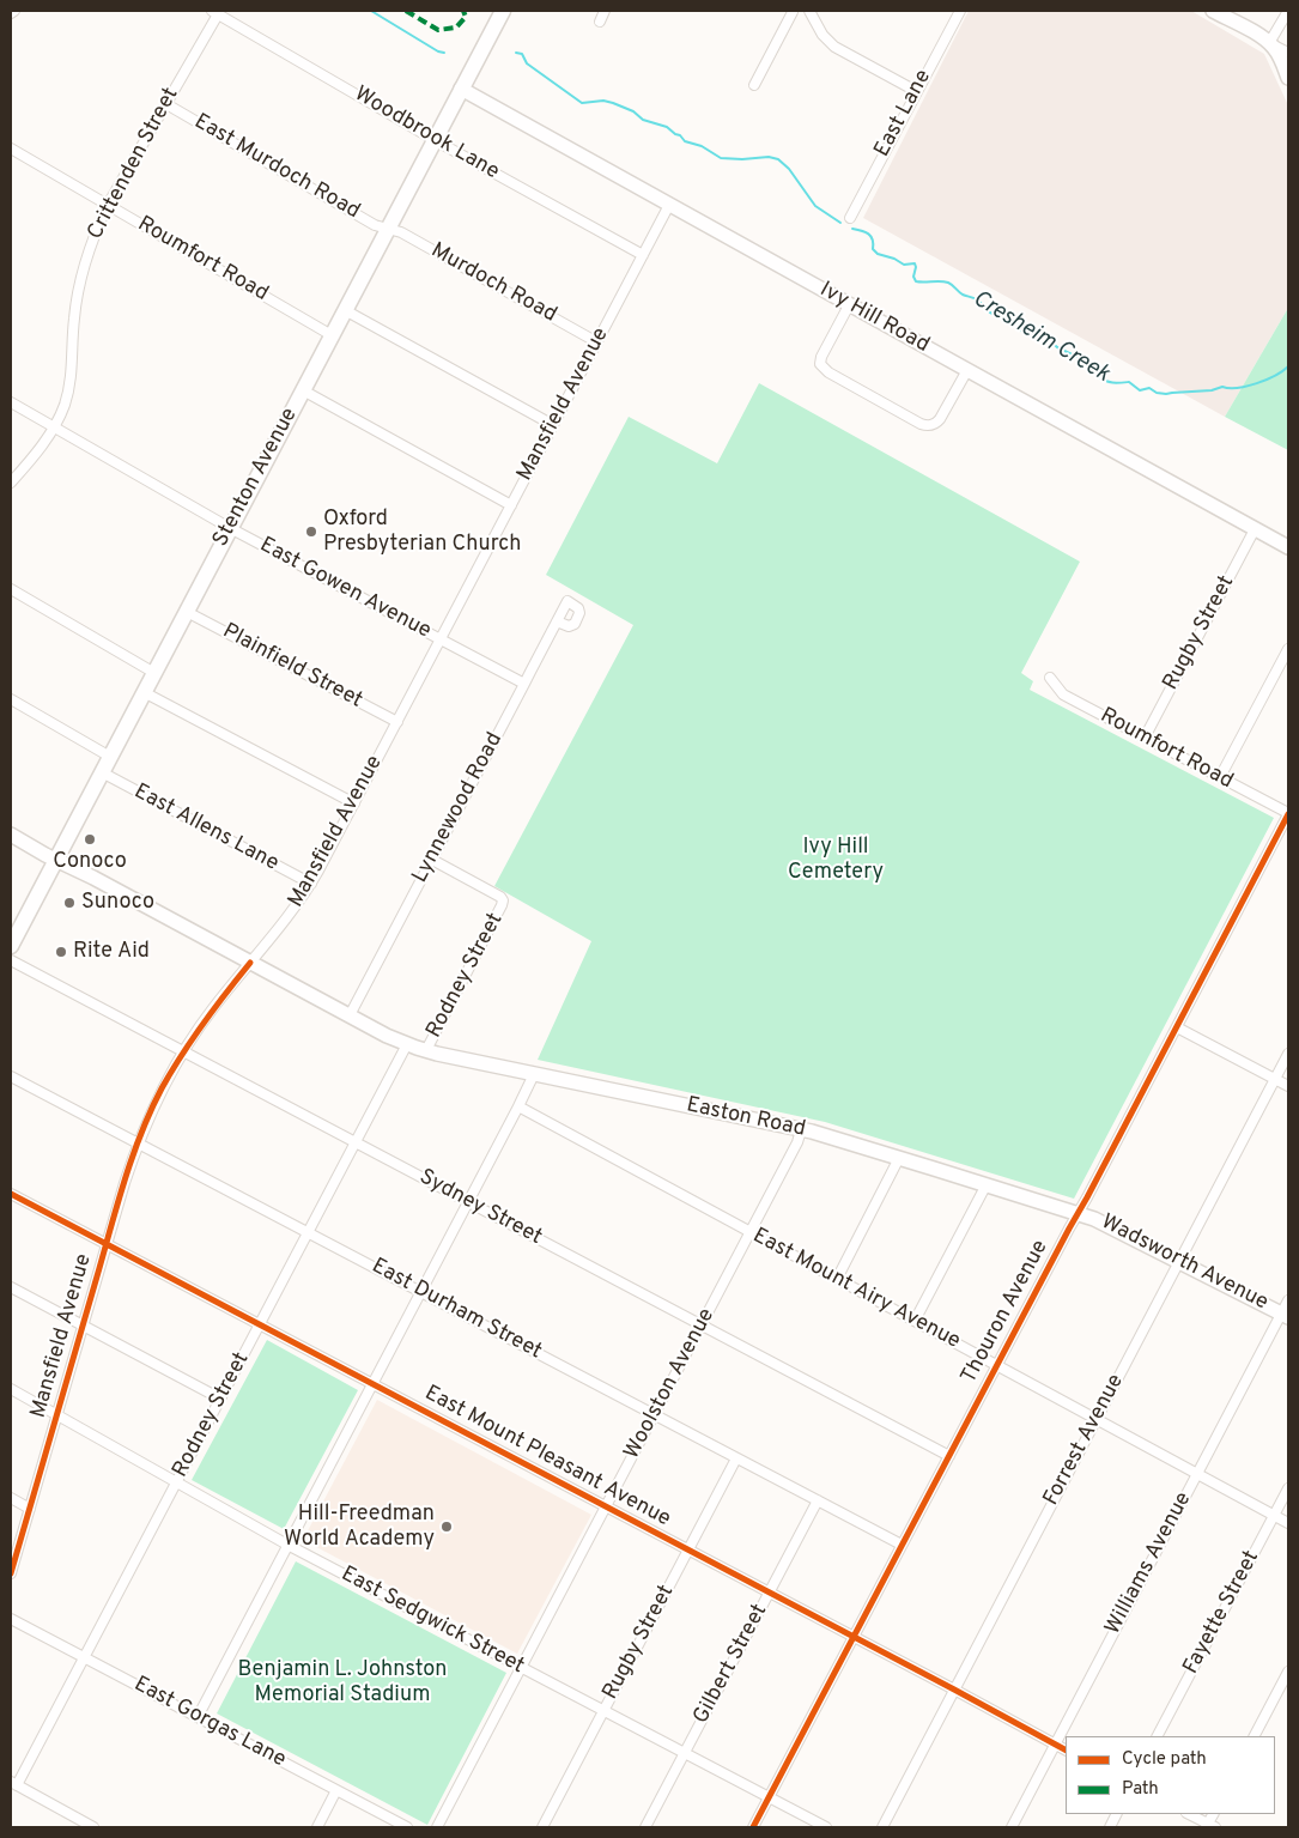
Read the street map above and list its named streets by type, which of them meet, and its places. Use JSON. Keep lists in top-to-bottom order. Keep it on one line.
{"streets":{"main road":["Ivy Hill Road","Stenton Avenue","Easton Road","Wadsworth Avenue"],"street":["East Lane","Woodbrook Lane","Crittenden Street","East Murdoch Road","Roumfort Road","Murdoch Road","Mansfield Avenue","East Gowen Avenue","Rugby Street","Plainfield Street","Lynnewood Road","East Allens Lane","Rodney Street","Sydney Street","East Mount Airy Avenue","East Durham Street","Thouron Avenue","Woolston Avenue","Forrest Avenue","East Mount Pleasant Avenue","Williams Avenue","Fayette Street","East Sedgwick Street","Gilbert Street","East Gorgas Lane"]},"crossings":[["Woodbrook Lane","Crittenden Street"],["Woodbrook Lane","Mansfield Avenue"],["Woodbrook Lane","Stenton Avenue"],["Crittenden Street","East Murdoch Road"],["Crittenden Street","Roumfort Road"],["Crittenden Street","East Gowen Avenue"],["East Murdoch Road","Murdoch Road"],["East Murdoch Road","Stenton Avenue"],["Roumfort Road","Stenton Avenue"],["Roumfort Road","Rugby Street"],["Roumfort Road","Thouron Avenue"],["Murdoch Road","Mansfield Avenue"],["Murdoch Road","Stenton Avenue"],["Ivy Hill Road","Mansfield Avenue"],["Ivy Hill Road","Stenton Avenue"],["Ivy Hill Road","Rugby Street"],["Mansfield Avenue","East Gowen Avenue"],["Mansfield Avenue","Plainfield Street"],["Mansfield Avenue","East Allens Lane"],["Mansfield Avenue","Sydney Street"],["Mansfield Avenue","East Durham Street"],["Mansfield Avenue","East Mount Pleasant Avenue"],["Mansfield Avenue","East Sedgwick Street"],["Stenton Avenue","East Gowen Avenue"],["Stenton Avenue","Plainfield Street"],["Stenton Avenue","East Allens Lane"],["East Gowen Avenue","Lynnewood Road"],["Rugby Street","East Durham Street"],["Rugby Street","East Mount Pleasant Avenue"],["Rugby Street","East Sedgwick Street"],["Lynnewood Road","Rodney Street"],["Rodney Street","Easton Road"],["Rodney Street","Sydney Street"],["Rodney Street","East Durham Street"],["Rodney Street","East Mount Pleasant Avenue"],["Rodney Street","East Sedgwick Street"],["Rodney Street","East Gorgas Lane"],["Easton Road","Wadsworth Avenue"],["Easton Road","Thouron Avenue"],["Easton Road","Woolston Avenue"],["Sydney Street","Thouron Avenue"],["Sydney Street","Woolston Avenue"],["Wadsworth Avenue","Thouron Avenue"],["Wadsworth Avenue","Forrest Avenue"],["Wadsworth Avenue","Williams Avenue"],["East Mount Airy Avenue","Thouron Avenue"],["East Mount Airy Avenue","Woolston Avenue"],["East Mount Airy Avenue","Forrest Avenue"],["East Mount Airy Avenue","Williams Avenue"],["East Mount Airy Avenue","Fayette Street"],["East Durham Street","Thouron Avenue"],["East Durham Street","Woolston Avenue"],["East Durham Street","Gilbert Street"],["Thouron Avenue","East Mount Pleasant Avenue"],["Thouron Avenue","East Sedgwick Street"],["Woolston Avenue","East Mount Pleasant Avenue"],["Woolston Avenue","East Sedgwick Street"],["Forrest Avenue","East Mount Pleasant Avenue"],["East Mount Pleasant Avenue","Williams Avenue"],["East Mount Pleasant Avenue","Gilbert Street"],["East Sedgwick Street","Gilbert Street"]],"water":["Cresheim Creek"],"parks":["Ivy Hill Cemetery","Benjamin L. Johnston Memorial Stadium"],"places":["Oxford Presbyterian Church","Conoco","Sunoco","Rite Aid","Hill-Freedman World Academy"],"legend":["Cycle path","Path"]}
